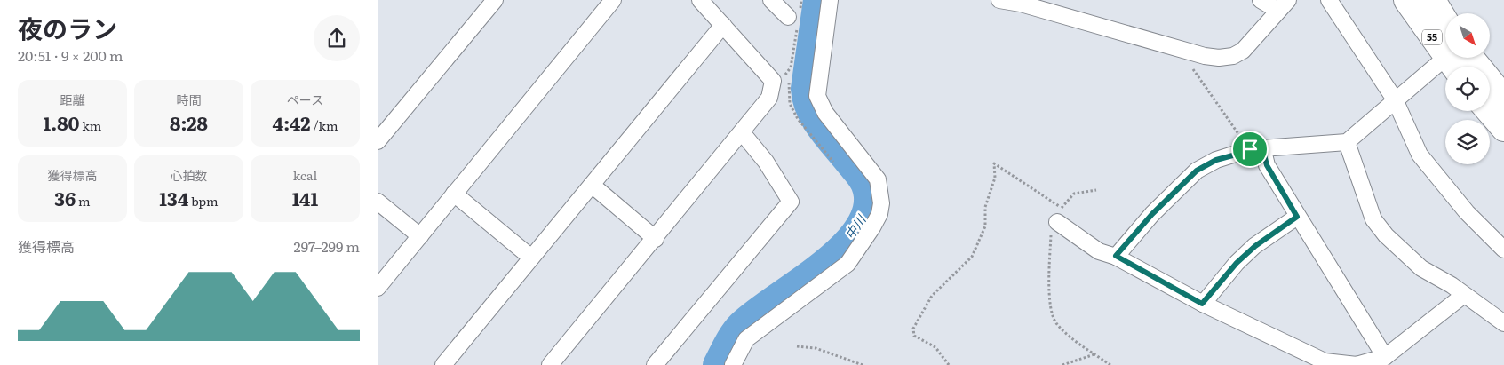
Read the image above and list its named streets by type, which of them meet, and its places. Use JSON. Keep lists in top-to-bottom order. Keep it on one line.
{"streets":{"main road":["55"]},"water":["中川"],"north":"bottom right","page":{"heading":["夜のラン","20:51 · 9 × 200 m"],"stats":[["距離","1.80 km"],["時間","8:28"],["ペース","4:42 /km"],["獲得標高","36 m"],["心拍数","134 bpm"],["kcal","141"]],"chart":["獲得標高","297–299 m"]}}
